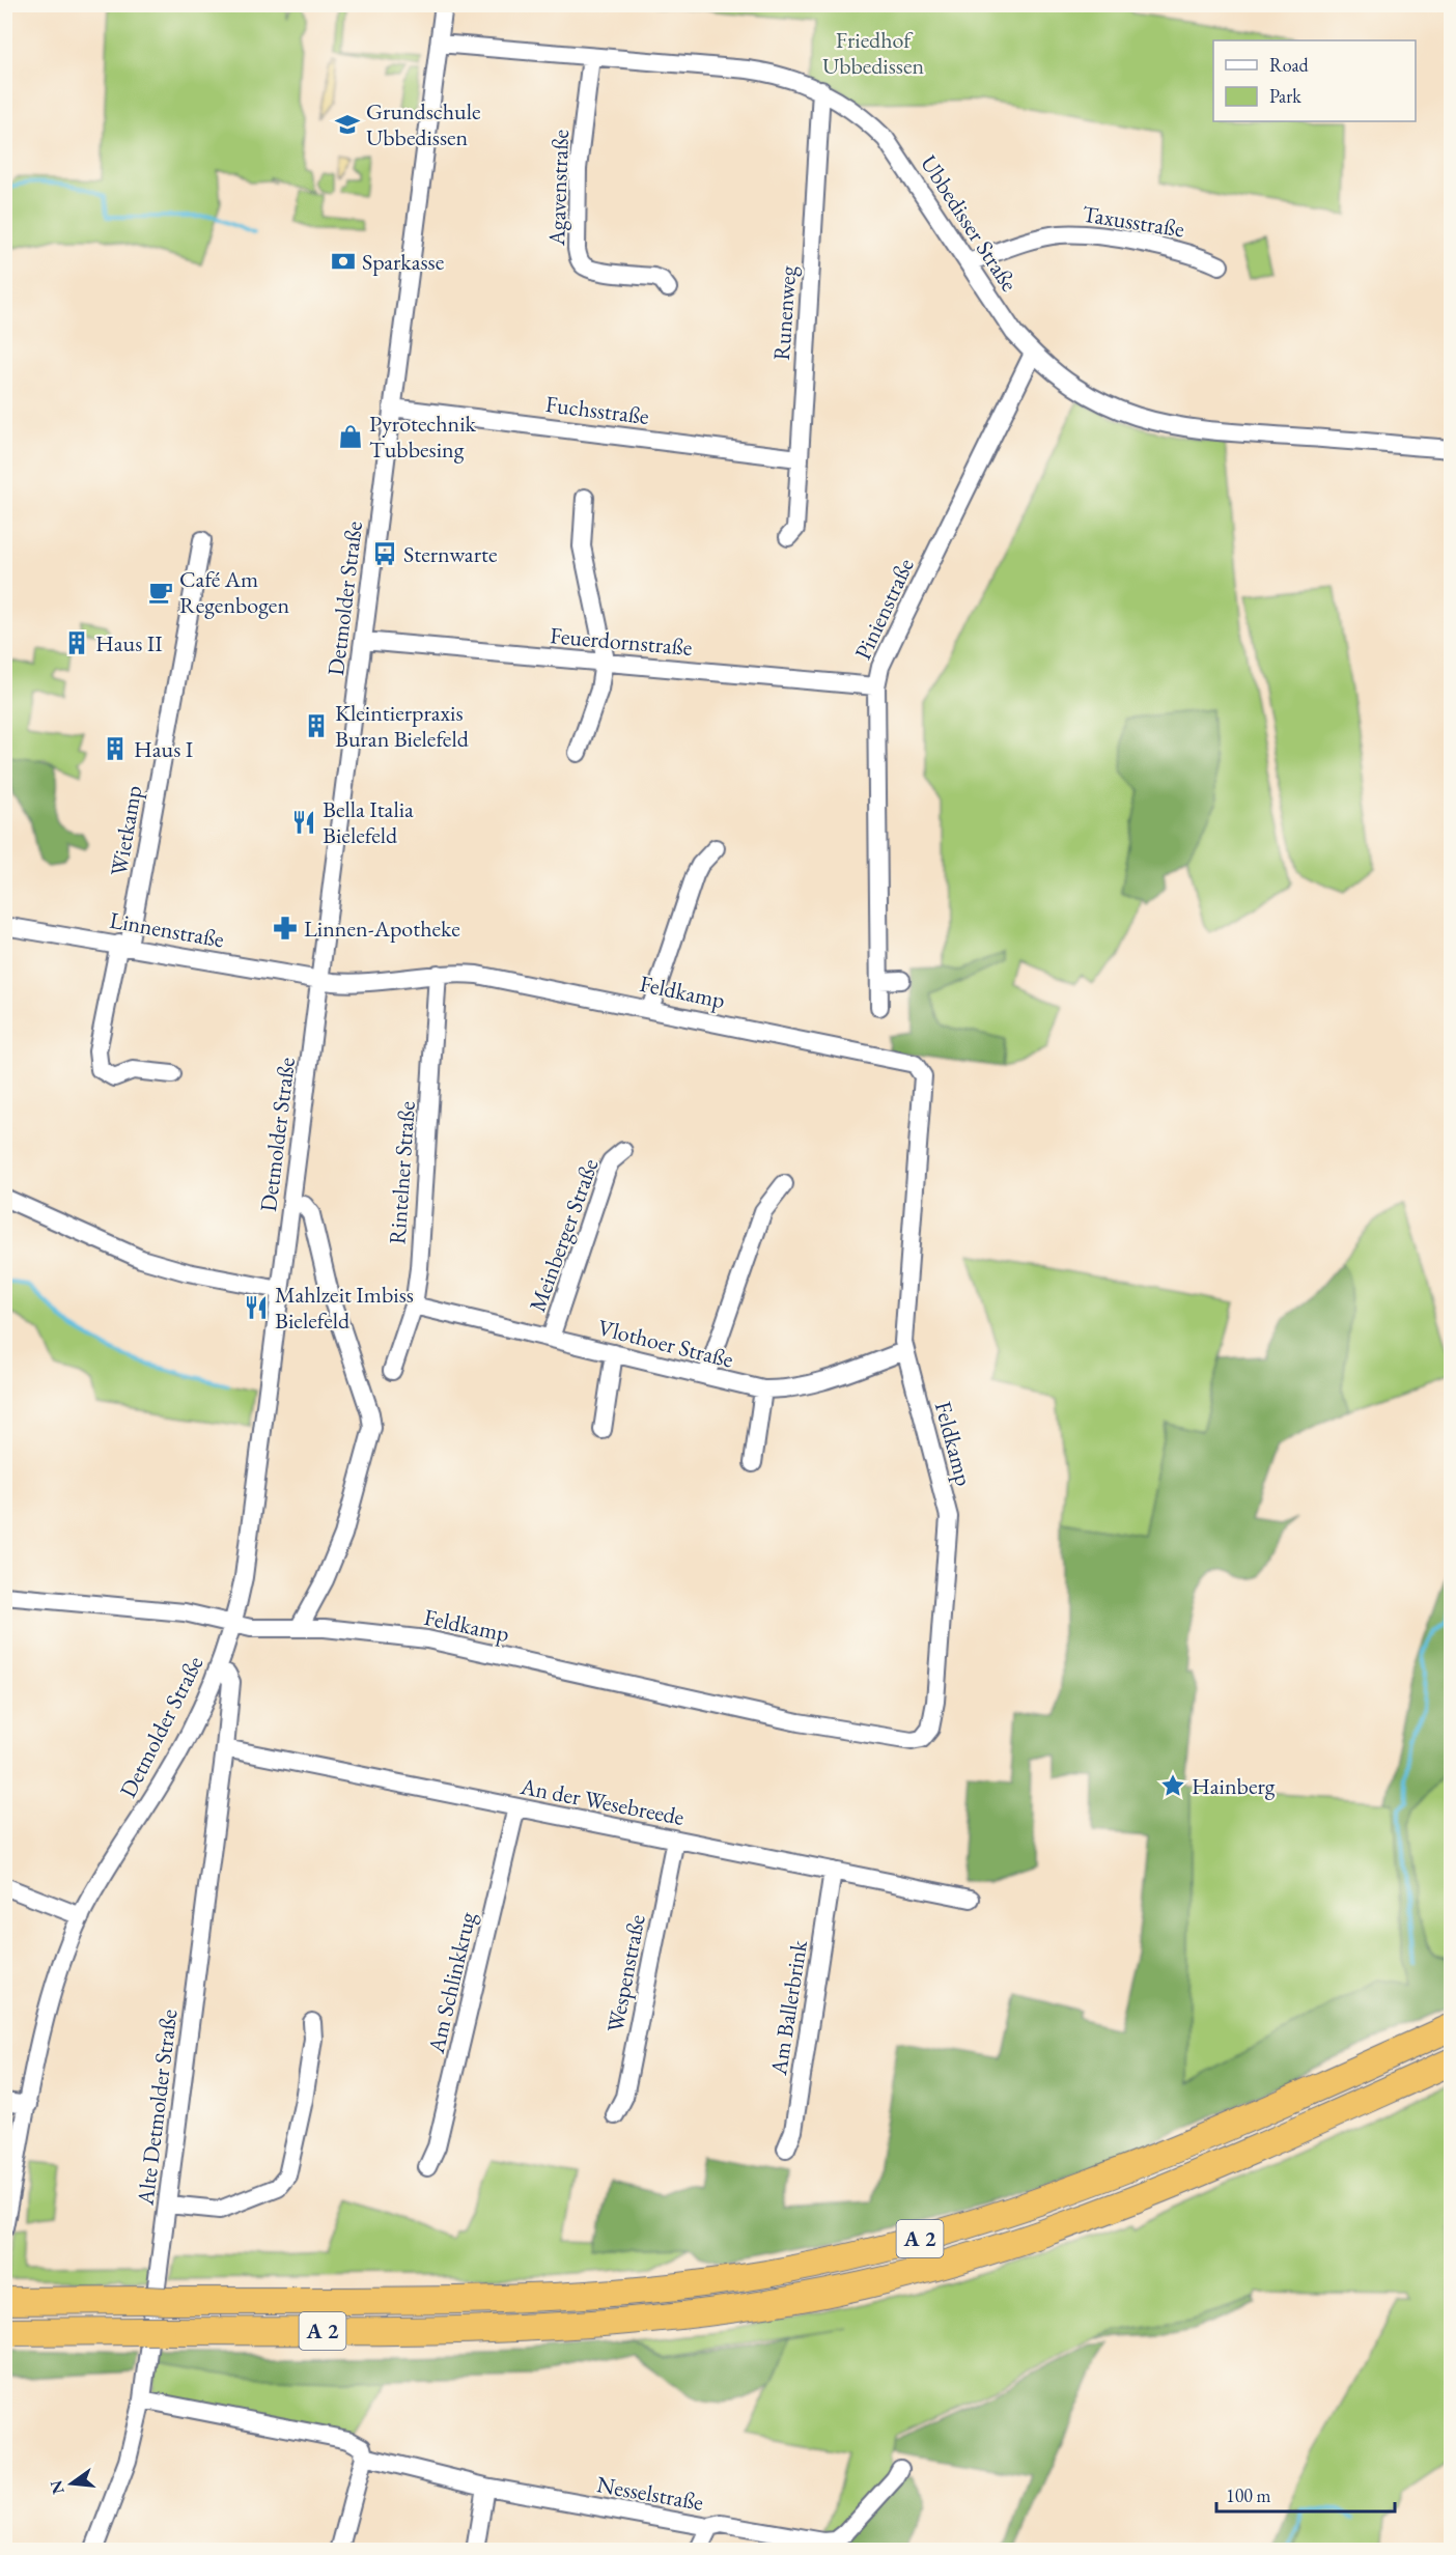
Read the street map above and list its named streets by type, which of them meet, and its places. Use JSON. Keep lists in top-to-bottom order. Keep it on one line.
{"streets":{"highway":["A 2"],"street":["Agavenstraße","Taxusstraße","Ubbedisser Straße","Runenweg","Fuchsstraße","Detmolder Straße","Pinienstraße","Feuerdornstraße","Wietkamp","Linnenstraße","Feldkamp","Rintelner Straße","Meinberger Straße","Vlothoer Straße","An der Wesebreede","Wespenstraße","Am Schlinkkrug","Am Ballerbrink","Alte Detmolder Straße","Nesselstraße"]},"crossings":[["Agavenstraße","Ubbedisser Straße"],["Taxusstraße","Ubbedisser Straße"],["Ubbedisser Straße","Runenweg"],["Ubbedisser Straße","Detmolder Straße"],["Ubbedisser Straße","Pinienstraße"],["Runenweg","Fuchsstraße"],["Fuchsstraße","Detmolder Straße"],["Detmolder Straße","Feuerdornstraße"],["Detmolder Straße","Linnenstraße"],["Detmolder Straße","Feldkamp"],["Detmolder Straße","Alte Detmolder Straße"],["Pinienstraße","Feuerdornstraße"],["Wietkamp","Linnenstraße"],["Linnenstraße","Feldkamp"],["Feldkamp","Rintelner Straße"],["Feldkamp","Vlothoer Straße"],["Rintelner Straße","Vlothoer Straße"],["Meinberger Straße","Vlothoer Straße"],["An der Wesebreede","Wespenstraße"],["An der Wesebreede","Am Schlinkkrug"],["An der Wesebreede","Am Ballerbrink"],["An der Wesebreede","Alte Detmolder Straße"],["Alte Detmolder Straße","Nesselstraße"]],"parks":["Friedhof Ubbedissen"],"places":{"school or university":["Grundschule Ubbedissen"],"bank":["Sparkasse"],"shop":["Pyrotechnik Tubbesing"],"bus stop":["Sternwarte"],"cafe":["Café Am Regenbogen"],"building":["Haus II","Kleintierpraxis Buran Bielefeld","Haus I"],"restaurant":["Bella Italia Bielefeld","Mahlzeit Imbiss Bielefeld"],"pharmacy":["Linnen-Apotheke"],"place":["Hainberg"]},"legend":["Road","Park"],"scale_bar":"100 m","north":"left"}
